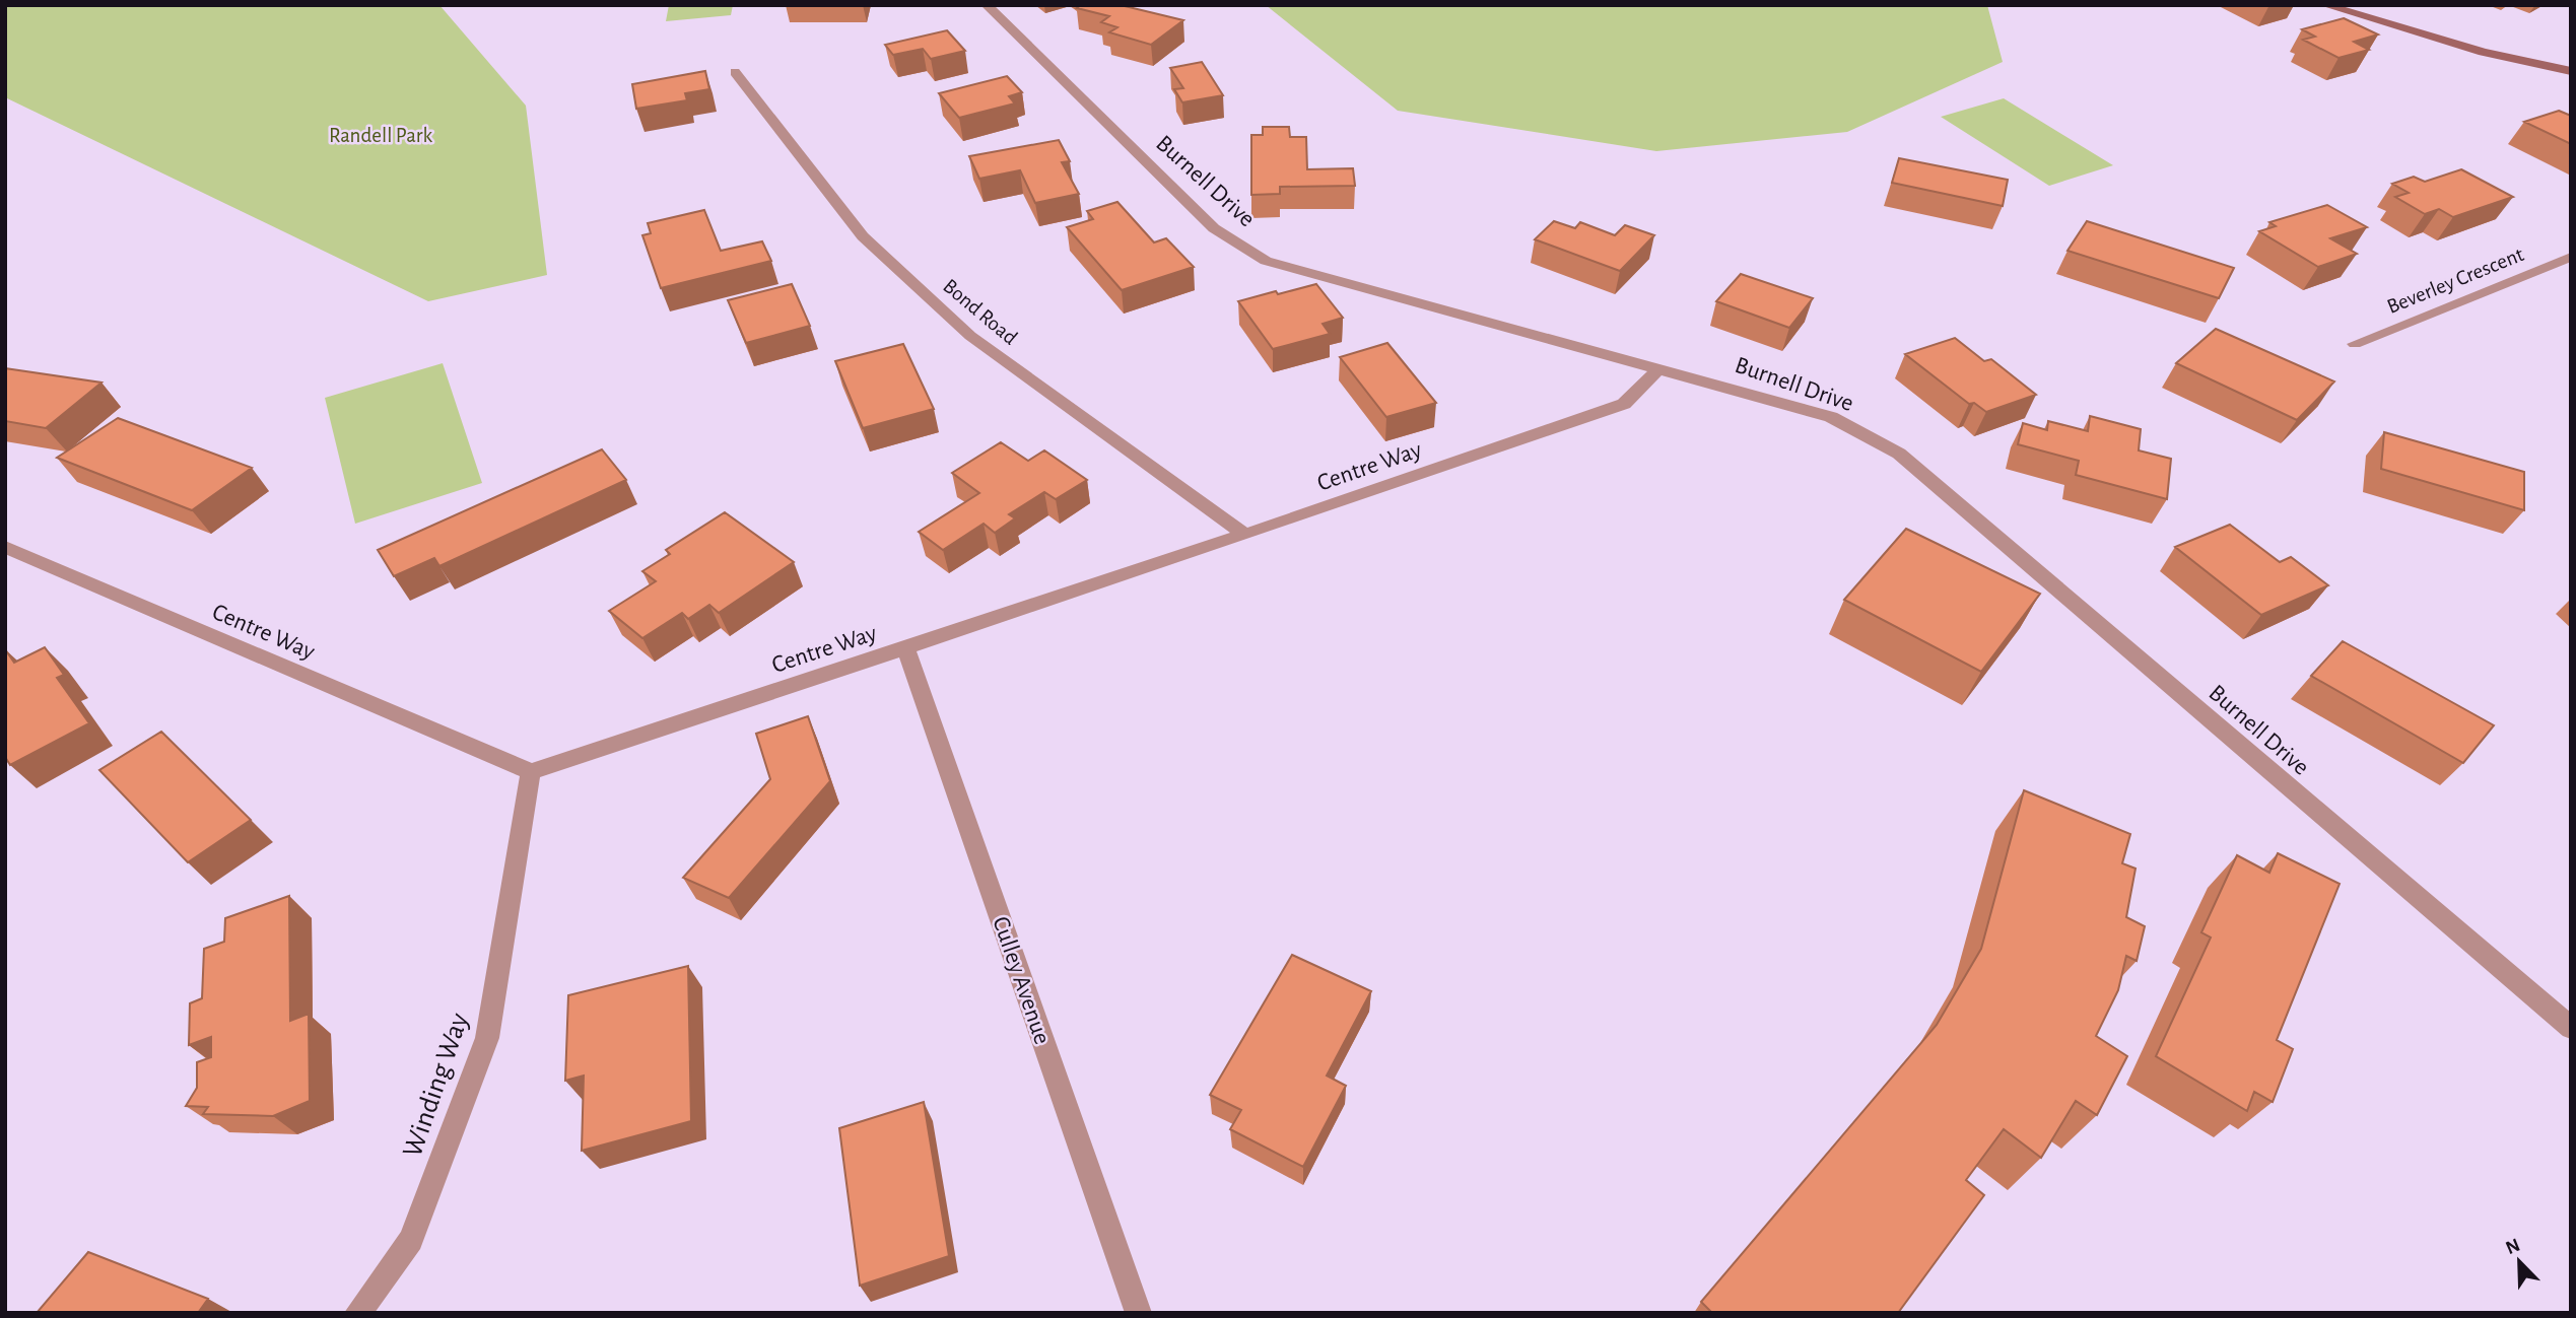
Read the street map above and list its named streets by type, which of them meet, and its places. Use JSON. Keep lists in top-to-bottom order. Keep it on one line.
{"streets":{"street":["Burnell Drive","Beverley Crescent","Bond Road","Centre Way","Culley Avenue","Winding Way"]},"crossings":[["Burnell Drive","Centre Way"],["Bond Road","Centre Way"],["Centre Way","Culley Avenue"],["Centre Way","Winding Way"]],"parks":["Randell Park"],"north":"top left"}
